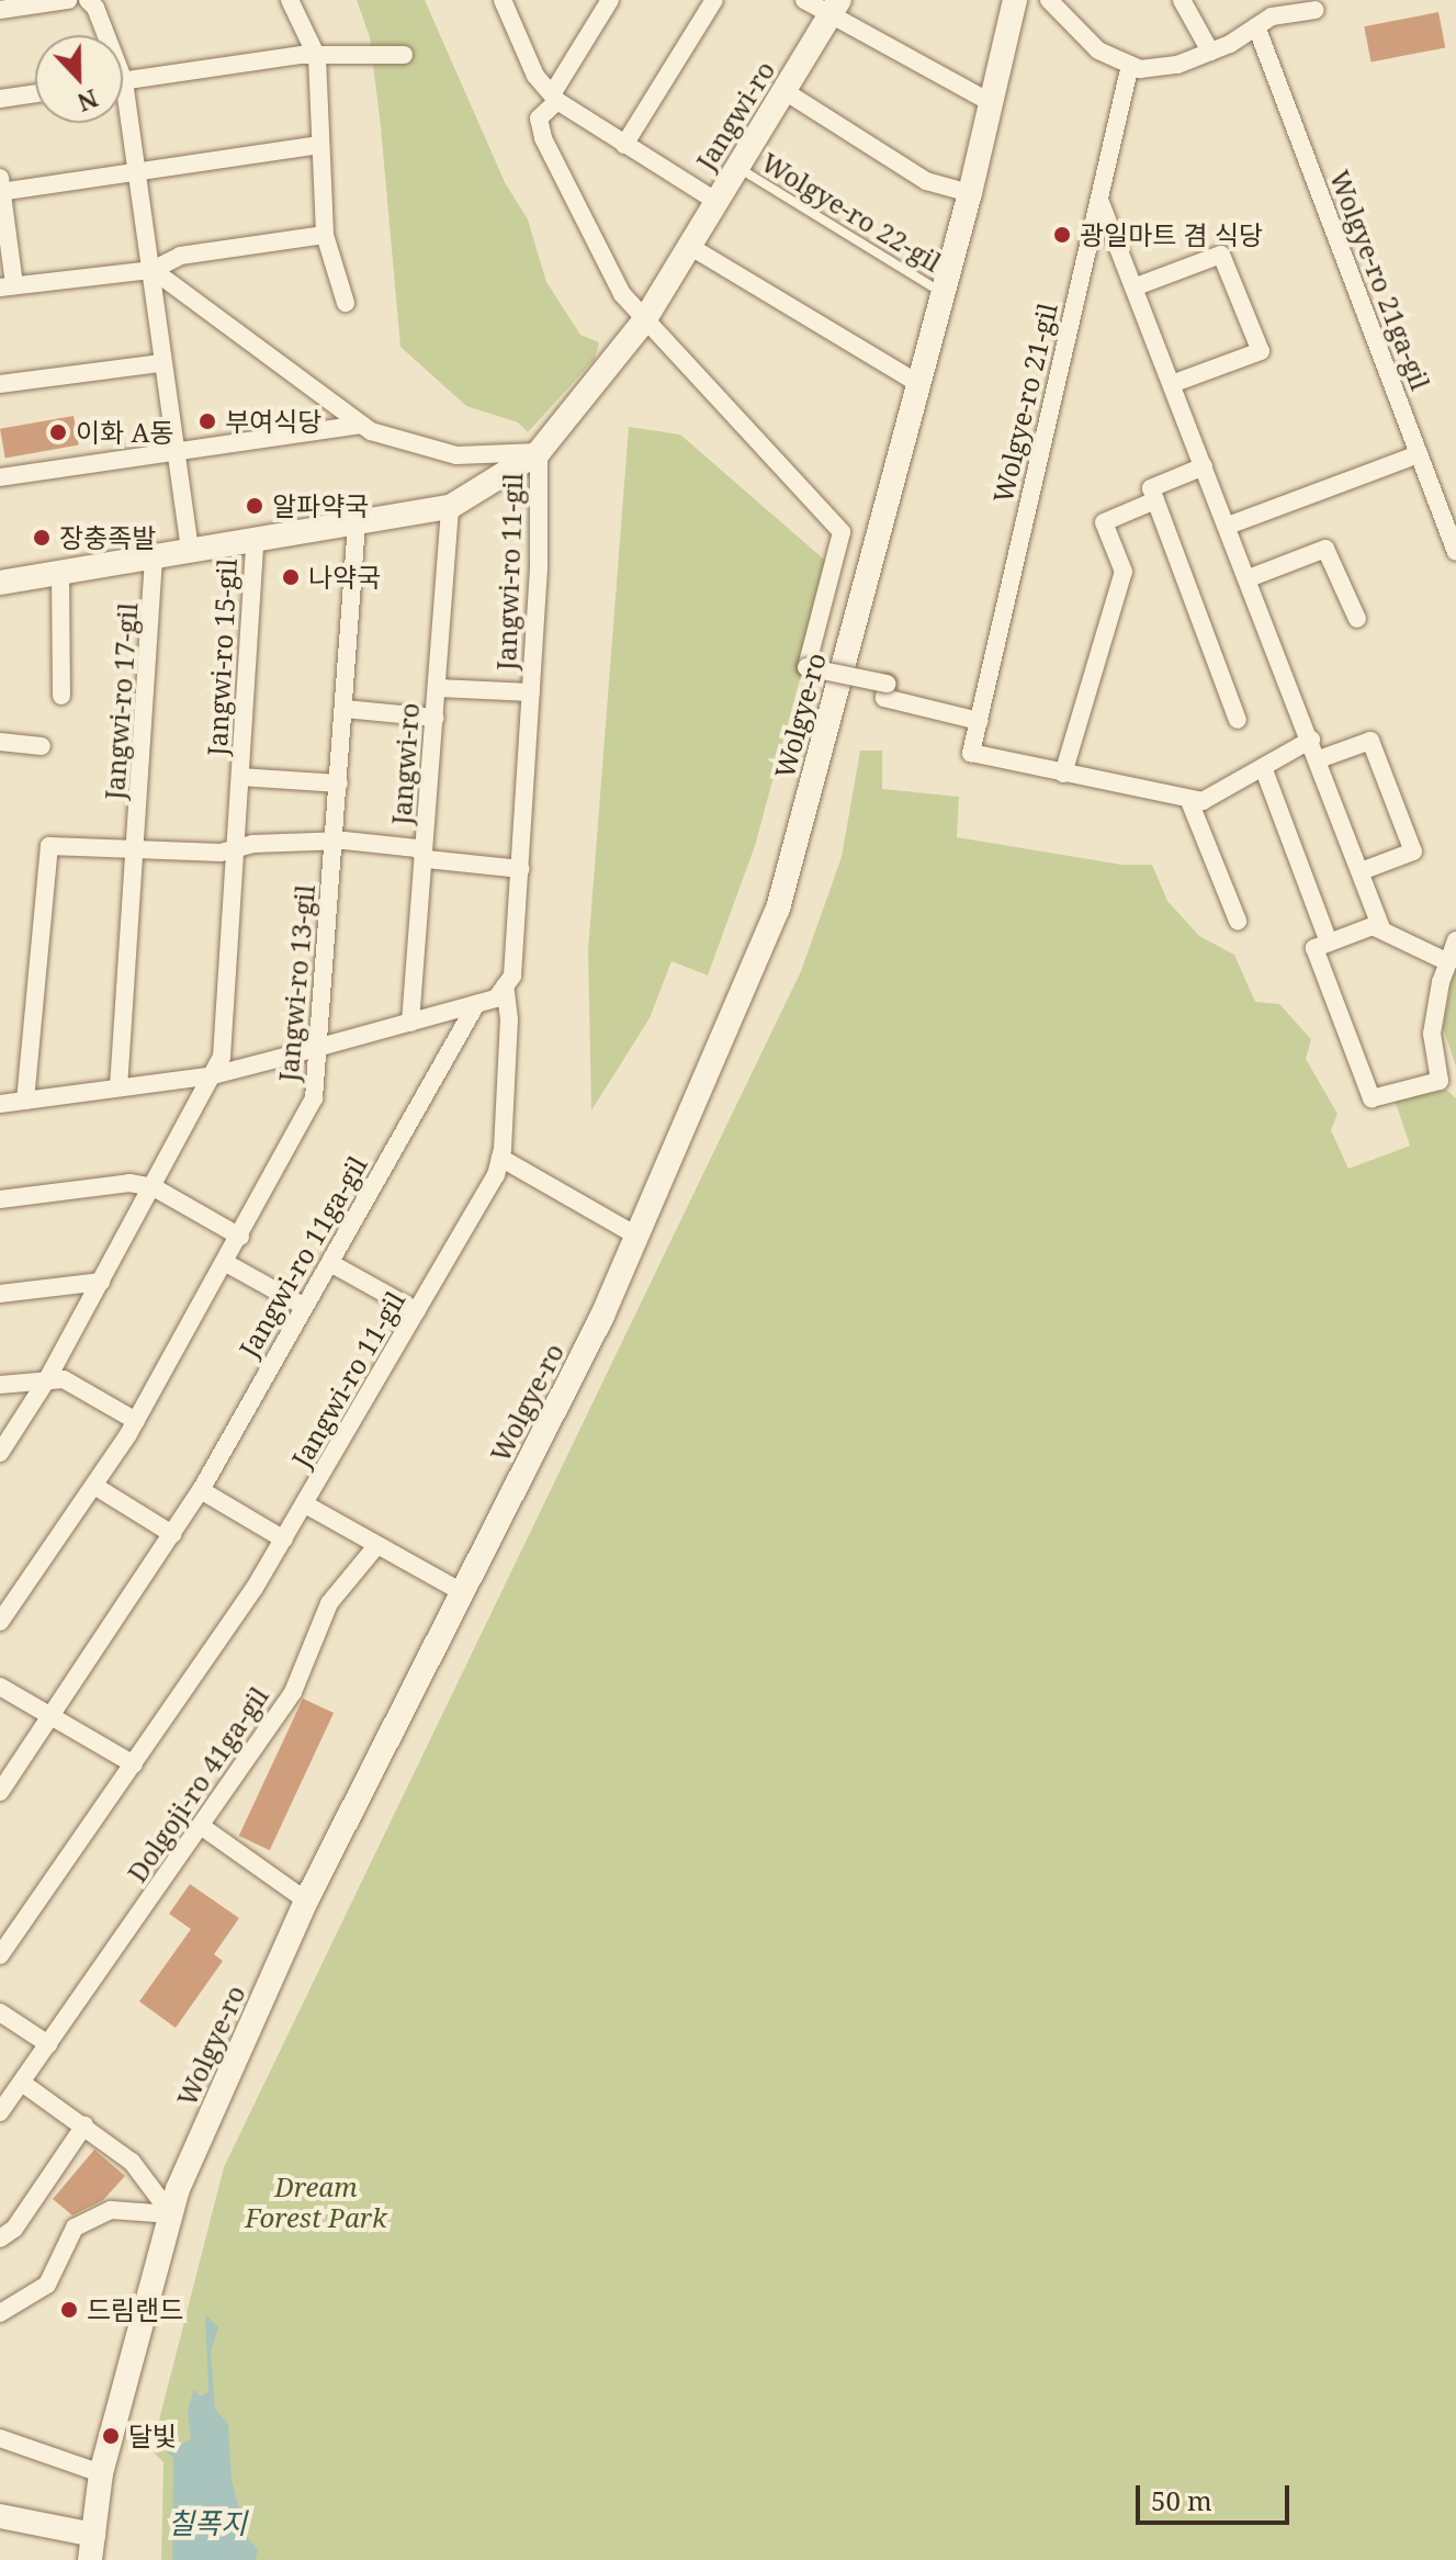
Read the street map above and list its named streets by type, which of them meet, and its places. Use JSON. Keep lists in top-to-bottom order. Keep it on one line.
{"streets":{"main road":["Jangwi-ro","Wolgye-ro"],"street":["Wolgye-ro 21ga-gil","Wolgye-ro 21-gil","Jangwi-ro 11-gil","Jangwi-ro 15-gil","Jangwi-ro 17-gil","Jangwi-ro 13-gil","Jangwi-ro 11ga-gil","Dolgoji-ro 41ga-gil"],"lane":["Wolgye-ro 22-gil"]},"crossings":[["Jangwi-ro","Wolgye-ro 22-gil"],["Jangwi-ro","Jangwi-ro 11-gil"],["Jangwi-ro","Jangwi-ro 15-gil"],["Jangwi-ro","Jangwi-ro 17-gil"],["Jangwi-ro","Jangwi-ro 13-gil"],["Wolgye-ro 22-gil","Wolgye-ro"],["Jangwi-ro 15-gil","Jangwi-ro 13-gil"]],"water":["칠폭지"],"parks":["Dream Forest Park"],"places":["광일마트 겸 식당","부여식당","이화 A동","알파약국","장충족발","나약국","드림랜드","달빛"],"scale_bar":"50 m","north":"bottom"}
